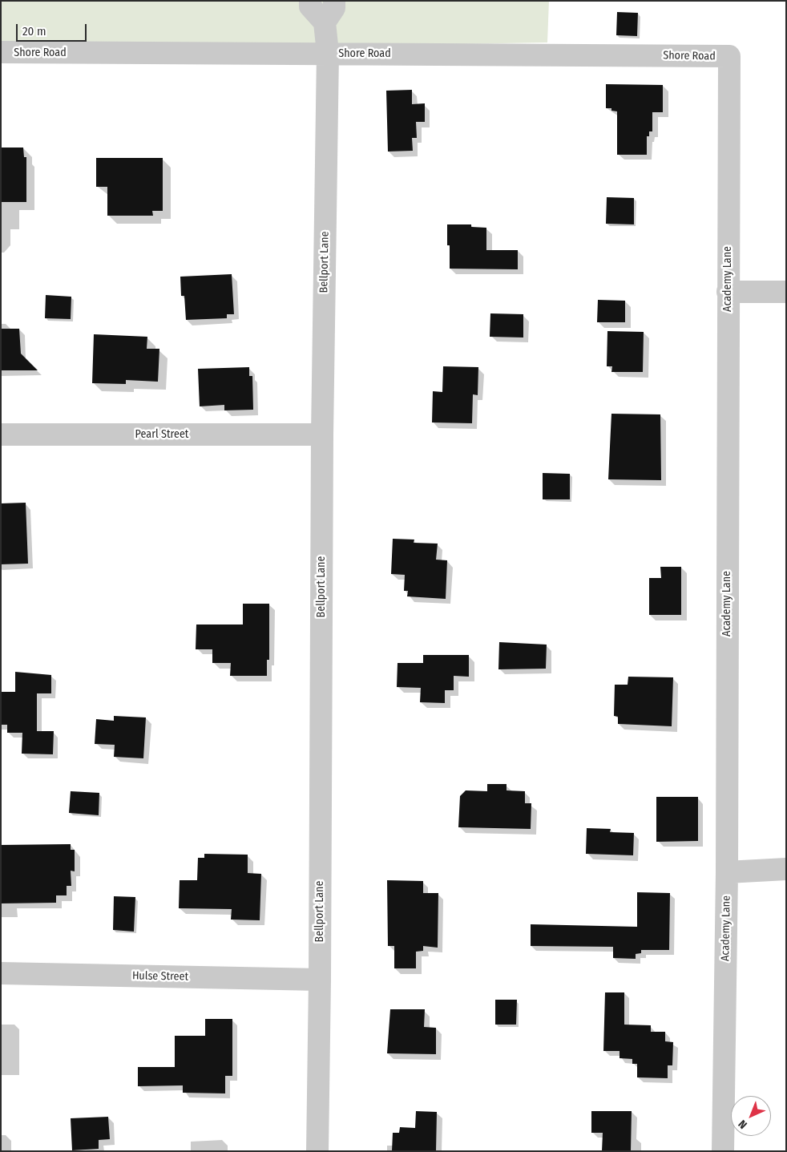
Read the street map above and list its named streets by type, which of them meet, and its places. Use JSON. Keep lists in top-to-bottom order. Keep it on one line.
{"streets":{"street":["Shore Road","Bellport Lane","Academy Lane","Pearl Street","Hulse Street"]},"crossings":[["Shore Road","Bellport Lane"],["Shore Road","Academy Lane"],["Bellport Lane","Pearl Street"],["Bellport Lane","Hulse Street"]],"scale_bar":"20 m","north":"bottom left"}
